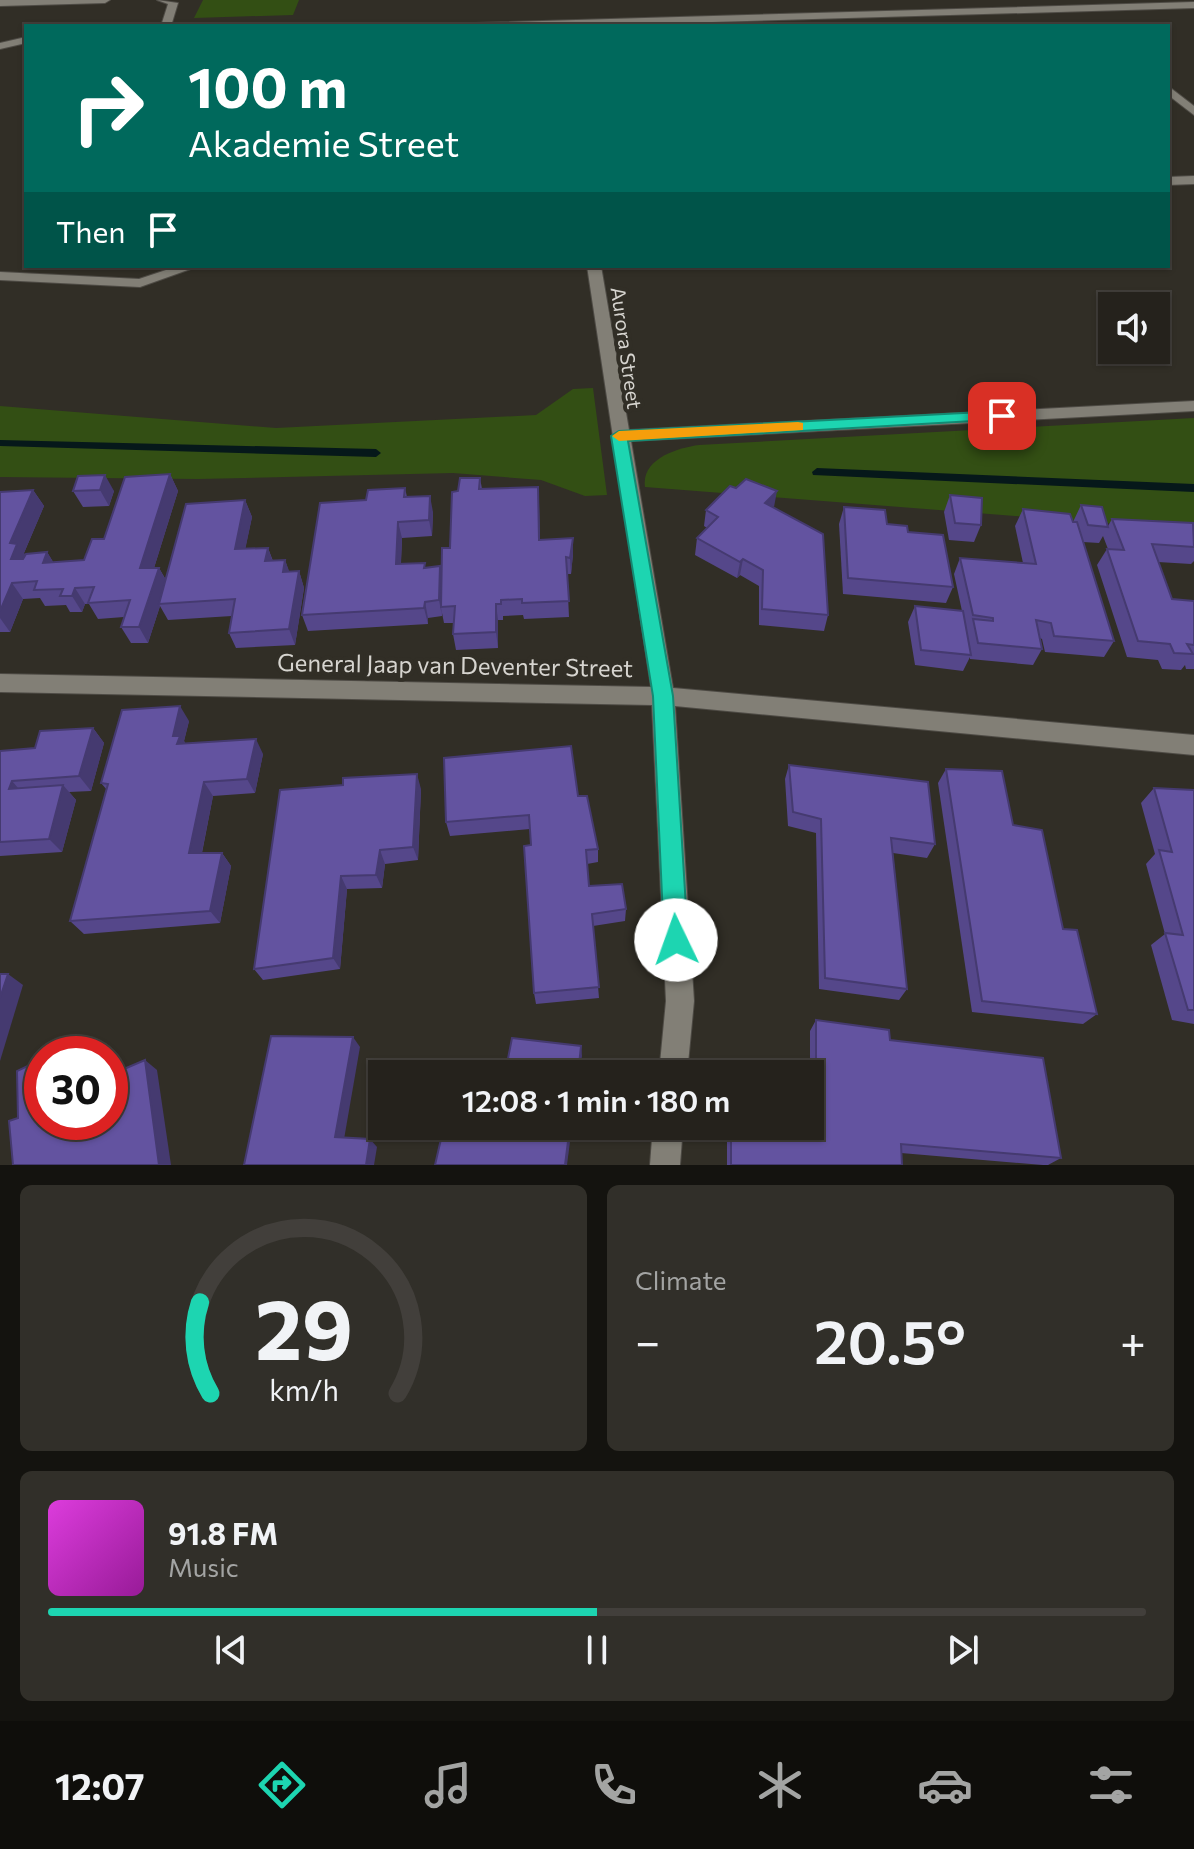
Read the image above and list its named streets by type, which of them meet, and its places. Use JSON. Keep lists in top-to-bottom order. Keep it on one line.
{"streets":{"street":["Aurora Street","General Jaap van Deventer Street"]},"crossings":[["Aurora Street","General Jaap van Deventer Street"]],"page":{"turn":["100 m","Akademie Street"],"then":"Then","limit":"30","trip":"12:08 · 1 min · 180 m","tile":"Climate","heat":["−","20.5°","+"],"song":["91.8 FM","Music"],"tabs":"12:07","gauge":["29","km/h"]}}
